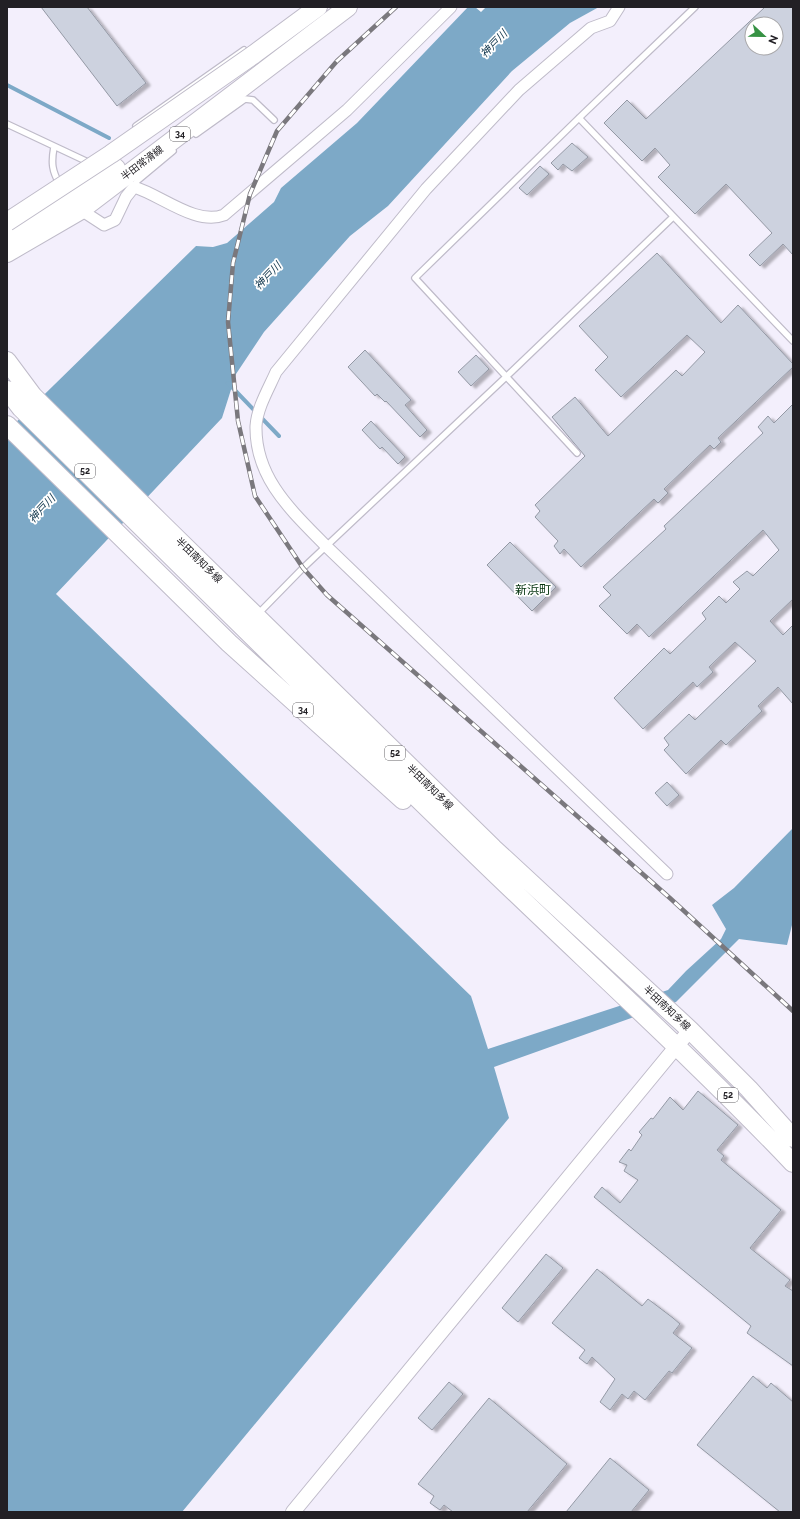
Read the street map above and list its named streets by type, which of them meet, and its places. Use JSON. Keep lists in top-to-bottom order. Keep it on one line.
{"streets":{"main road":["34","半田常滑線","52","半田南知多線"]},"crossings":[["34","半田南知多線"]],"districts":["新浜町"],"water":["神戸川"],"north":"right"}
